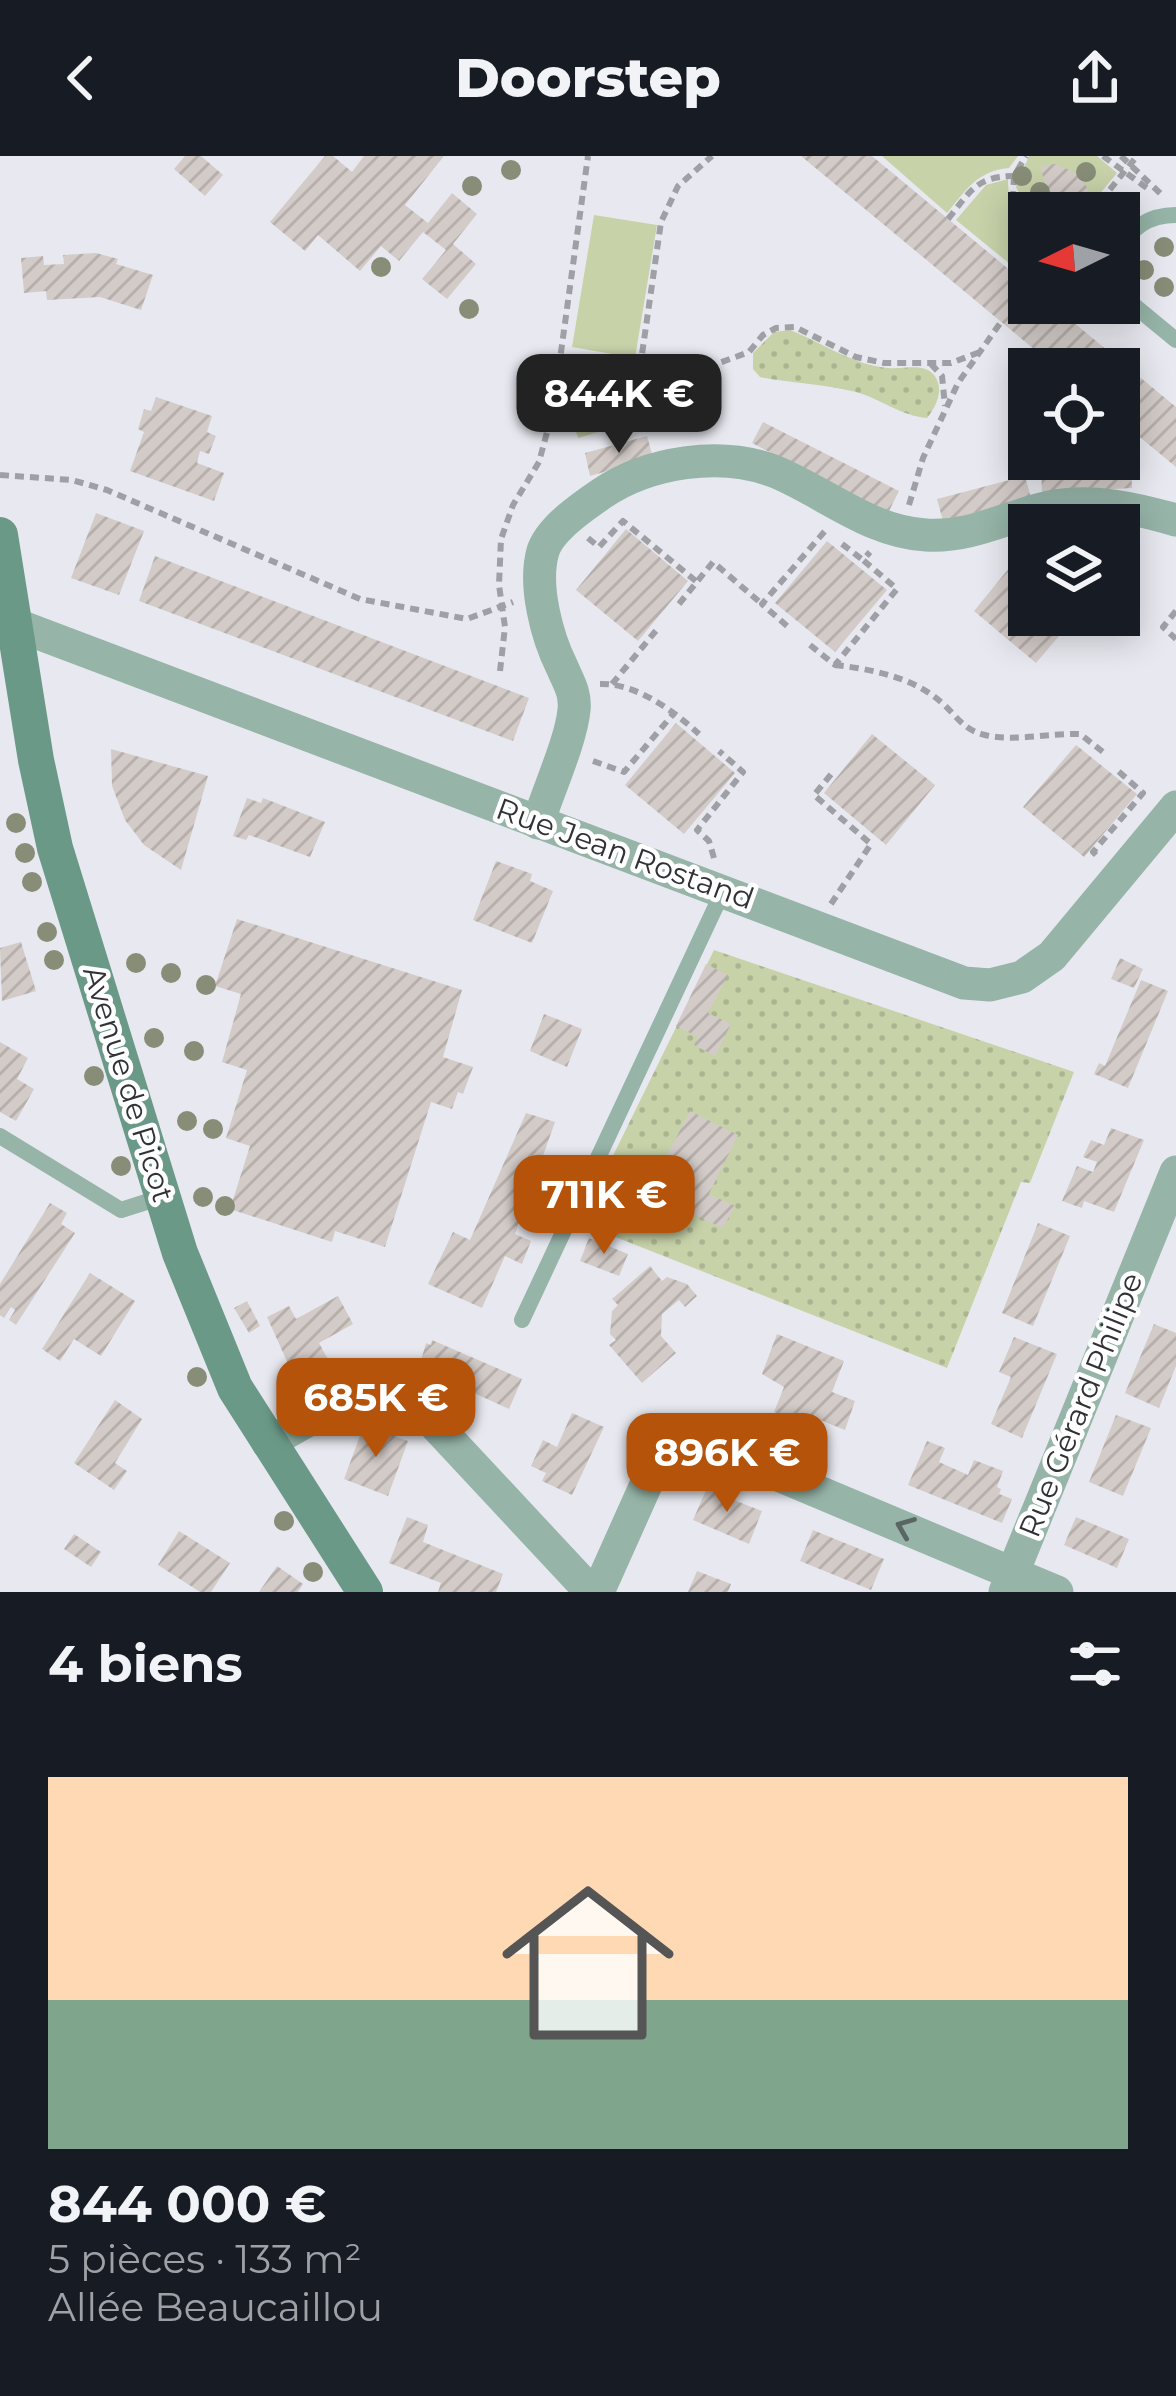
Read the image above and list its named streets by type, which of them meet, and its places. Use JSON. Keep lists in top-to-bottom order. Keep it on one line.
{"streets":{"street":["Rue Jean Rostand","Avenue de Picot","Rue Gérard Philipe"]},"crossings":[["Rue Jean Rostand","Avenue de Picot"]],"north":"left","page":{"header":"Doorstep","price":["844K €","711K €","685K €","896K €"],"heading":"4 biens","list":[{"name":"844 000 €","note":"5 pièces · 133 m² · Allée Beaucaillou"}]}}
